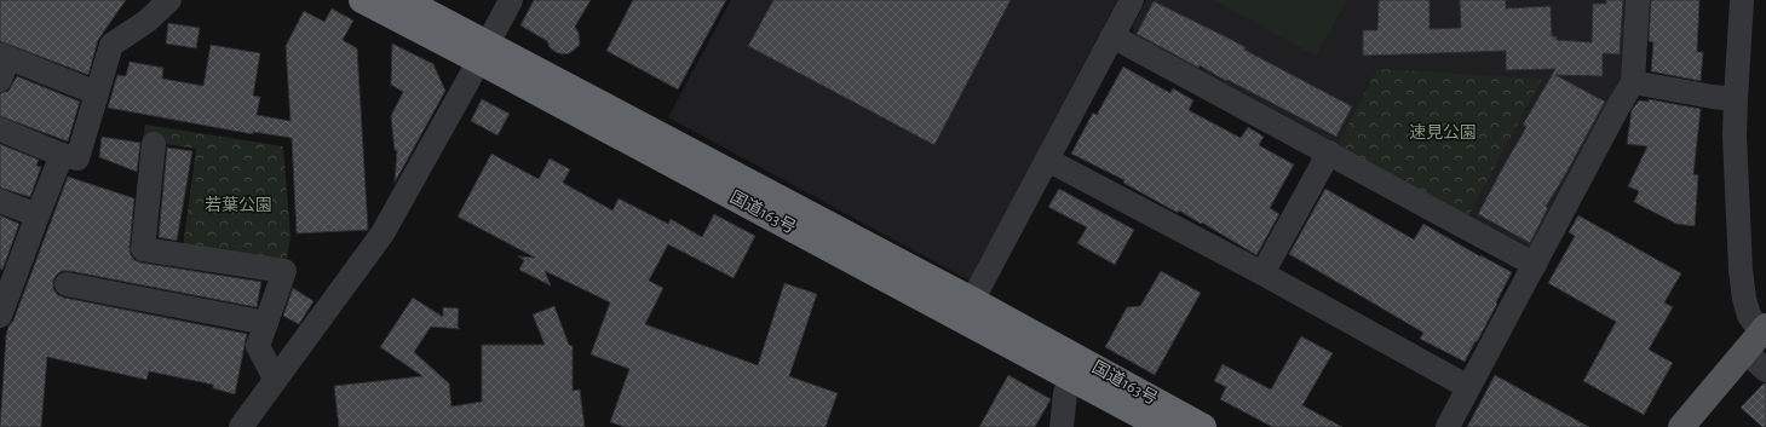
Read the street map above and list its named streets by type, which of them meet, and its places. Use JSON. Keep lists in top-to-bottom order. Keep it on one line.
{"streets":{"highway":["国道163号"]},"parks":["速見公園","若葉公園"]}
